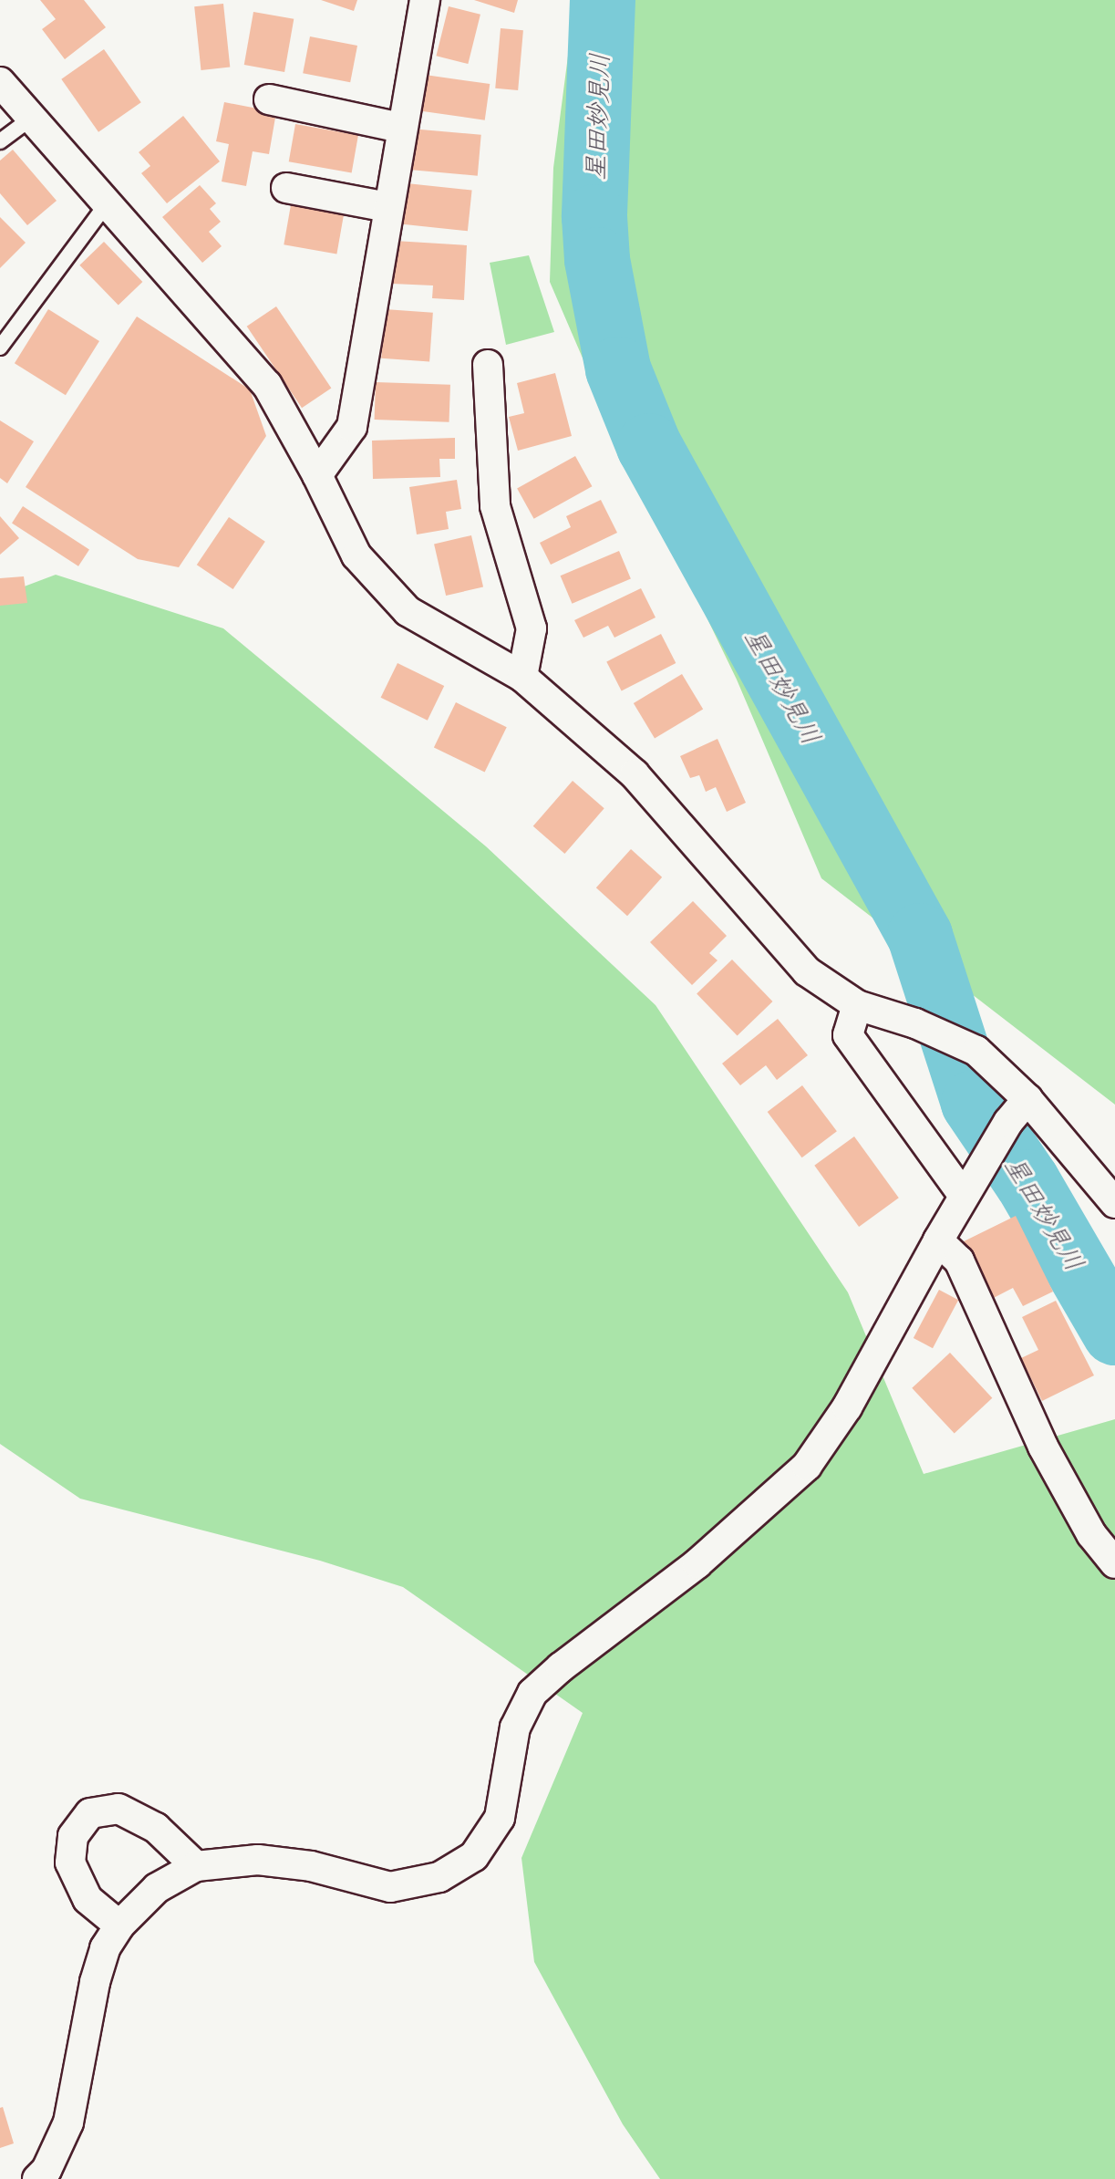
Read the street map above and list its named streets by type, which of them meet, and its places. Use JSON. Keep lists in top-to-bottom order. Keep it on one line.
{"water":["星田妙見川"]}
